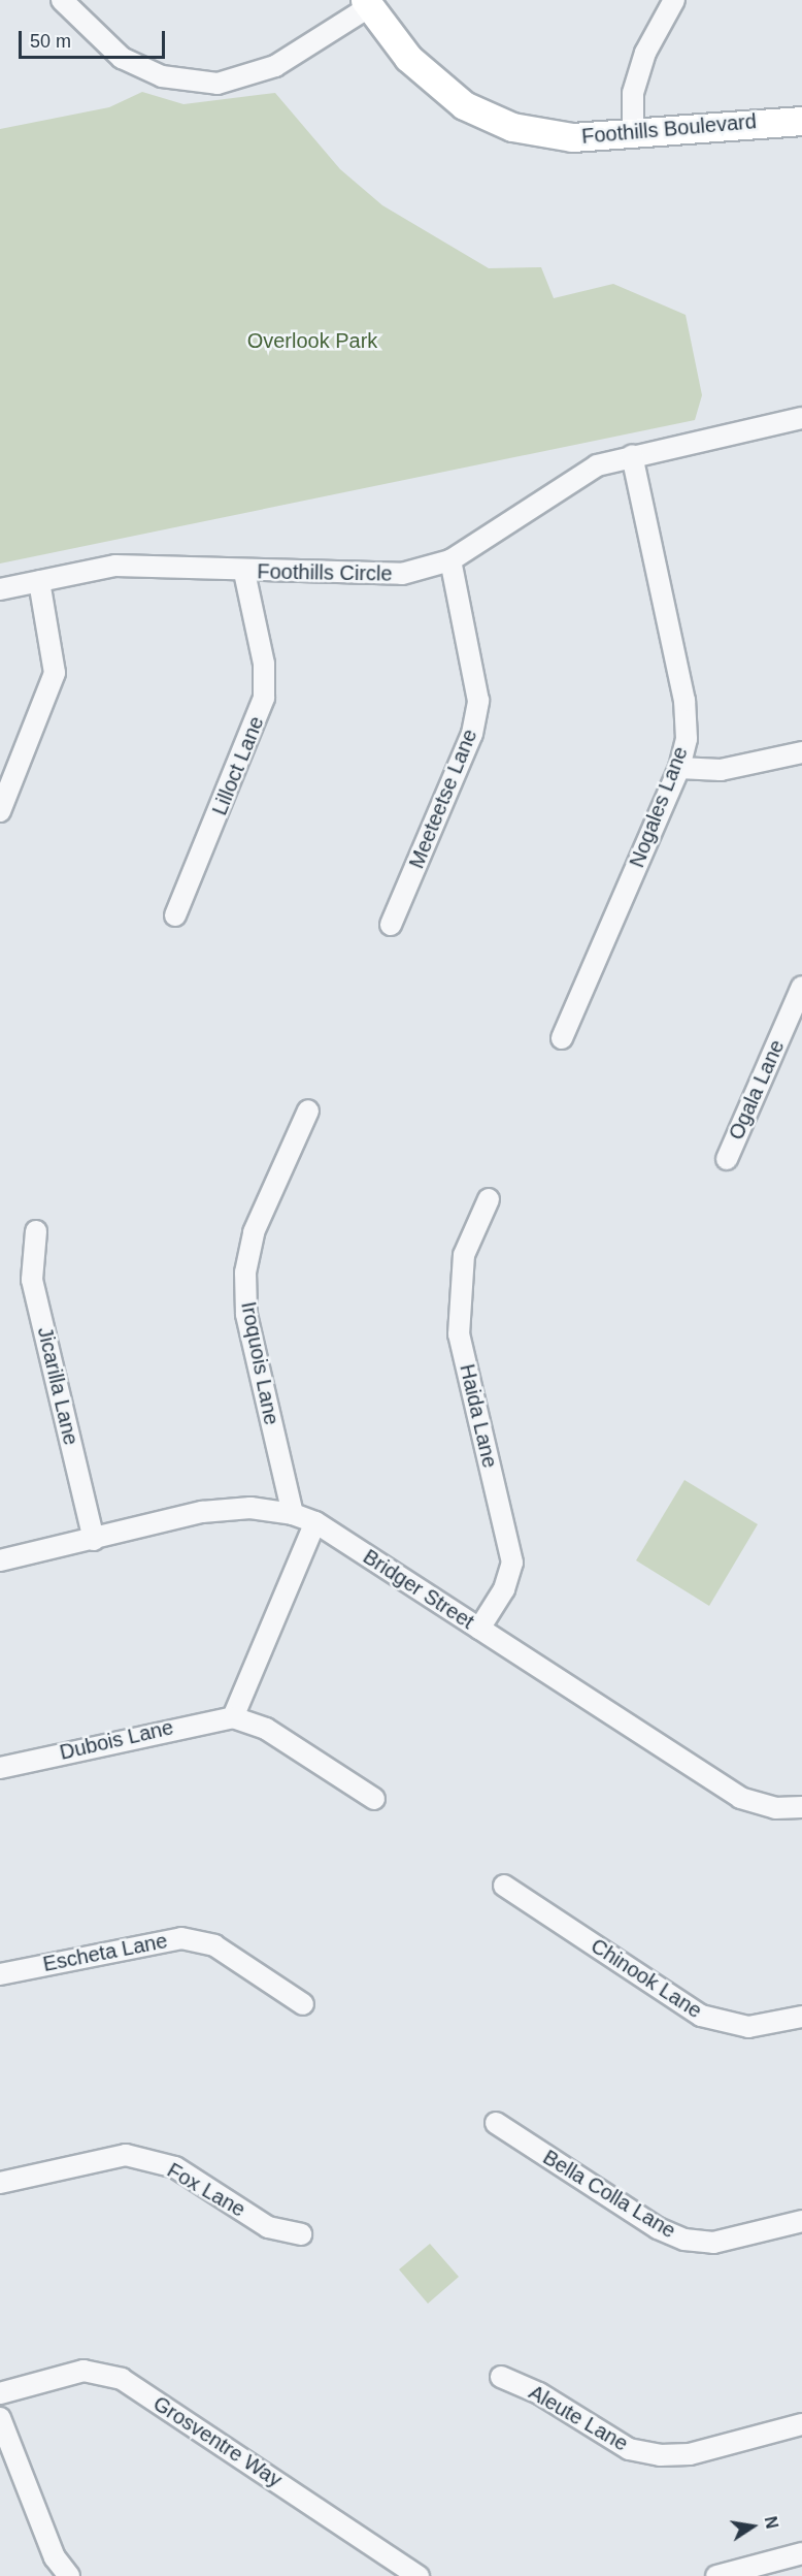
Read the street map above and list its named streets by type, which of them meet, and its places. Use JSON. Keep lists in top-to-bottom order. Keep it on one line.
{"streets":{"street":["Foothills Boulevard","Foothills Circle","Lilloct Lane","Meeteetse Lane","Nogales Lane","Ogala Lane","Iroquois Lane","Jicarilla Lane","Haida Lane","Bridger Street","Dubois Lane","Escheta Lane","Chinook Lane","Fox Lane","Bella Colla Lane","Aleute Lane","Grosventre Way"]},"crossings":[["Foothills Circle","Lilloct Lane"],["Foothills Circle","Meeteetse Lane"],["Foothills Circle","Nogales Lane"],["Iroquois Lane","Bridger Street"],["Jicarilla Lane","Bridger Street"],["Haida Lane","Bridger Street"]],"parks":["Overlook Park"],"scale_bar":"50 m","north":"right"}
